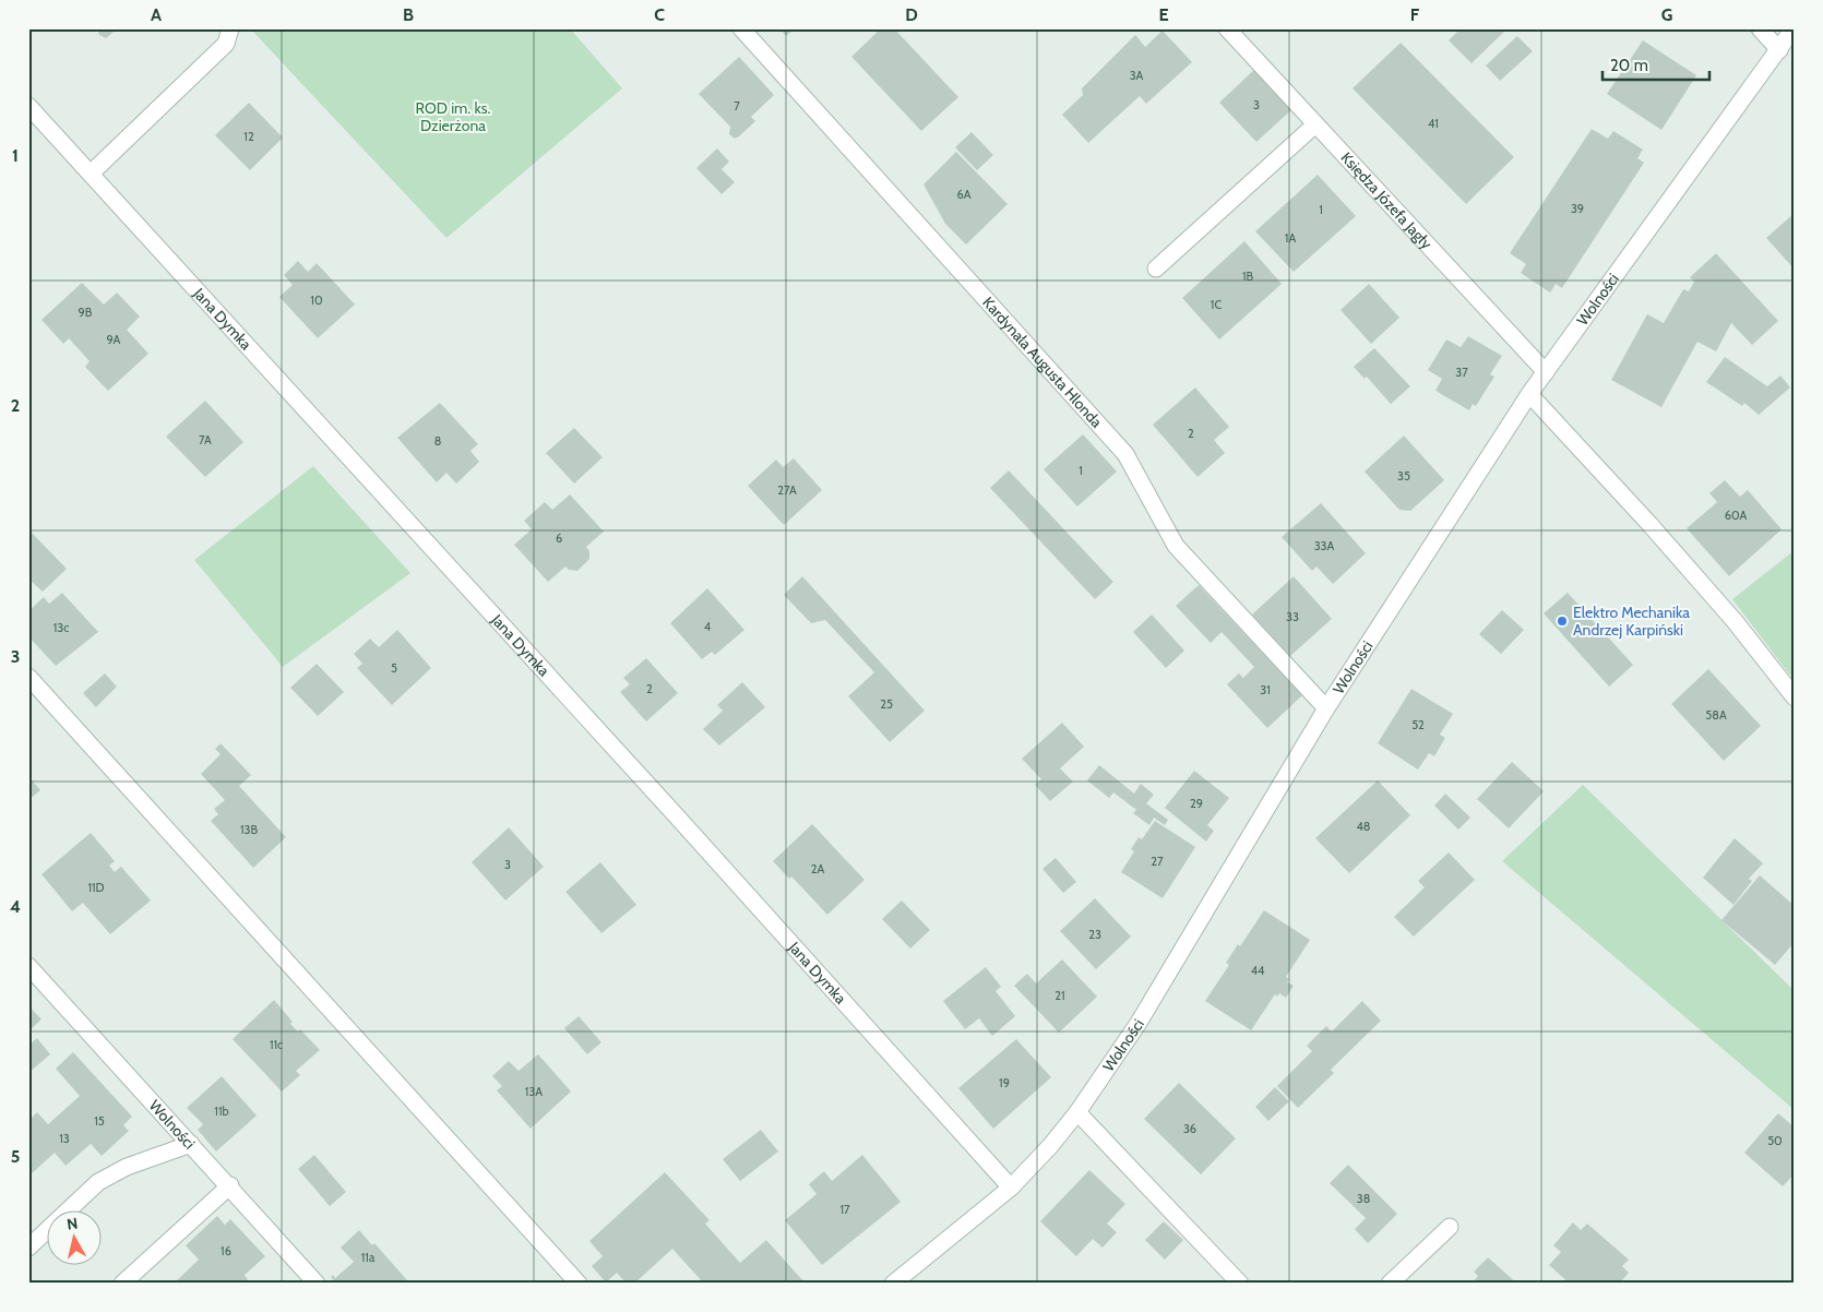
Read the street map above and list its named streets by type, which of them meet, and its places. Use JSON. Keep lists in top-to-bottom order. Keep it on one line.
{"streets":{"street":["Księdza Józefa Jagły","Wolności","Jana Dymka","Kardynała Augusta Hlonda"]},"crossings":[["Księdza Józefa Jagły","Wolności"],["Wolności","Jana Dymka"],["Wolności","Kardynała Augusta Hlonda"]],"parks":["ROD im. ks. Dzierżona"],"places":["Elektro Mechanika Andrzej Karpiński"],"house_numbers":["3A","3","7","41","12","6A","39","1","1A","1B","10","1C","9B","9A","37","2","7A","8","1","35","27A","60A","6","33A","33","4","13c","5","2","31","25","58A","52","29","48","13B","27","3","2A","11D","23","44","21","11c","19","13A","11b","15","36","13","50","38","17","16","11a"],"scale_bar":"20 m","north":"top","grid":{"columns":["A","B","C","D","E","F","G"],"rows":["1","2","3","4","5"]}}
